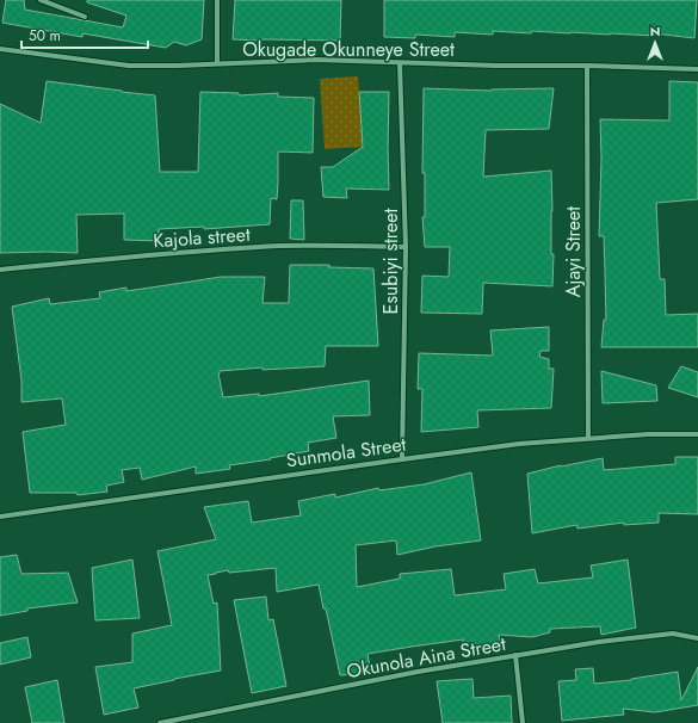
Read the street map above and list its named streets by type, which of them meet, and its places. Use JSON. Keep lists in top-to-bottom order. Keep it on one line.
{"streets":{"street":["Okugade Okunneye Street","Kajola street","Ajayi Street","Esubiyi street","Sunmola Street","Okunola Aina Street"]},"crossings":[["Okugade Okunneye Street","Ajayi Street"],["Okugade Okunneye Street","Esubiyi street"],["Kajola street","Esubiyi street"],["Ajayi Street","Sunmola Street"],["Esubiyi street","Sunmola Street"]],"scale_bar":"50 m","north":"top"}
